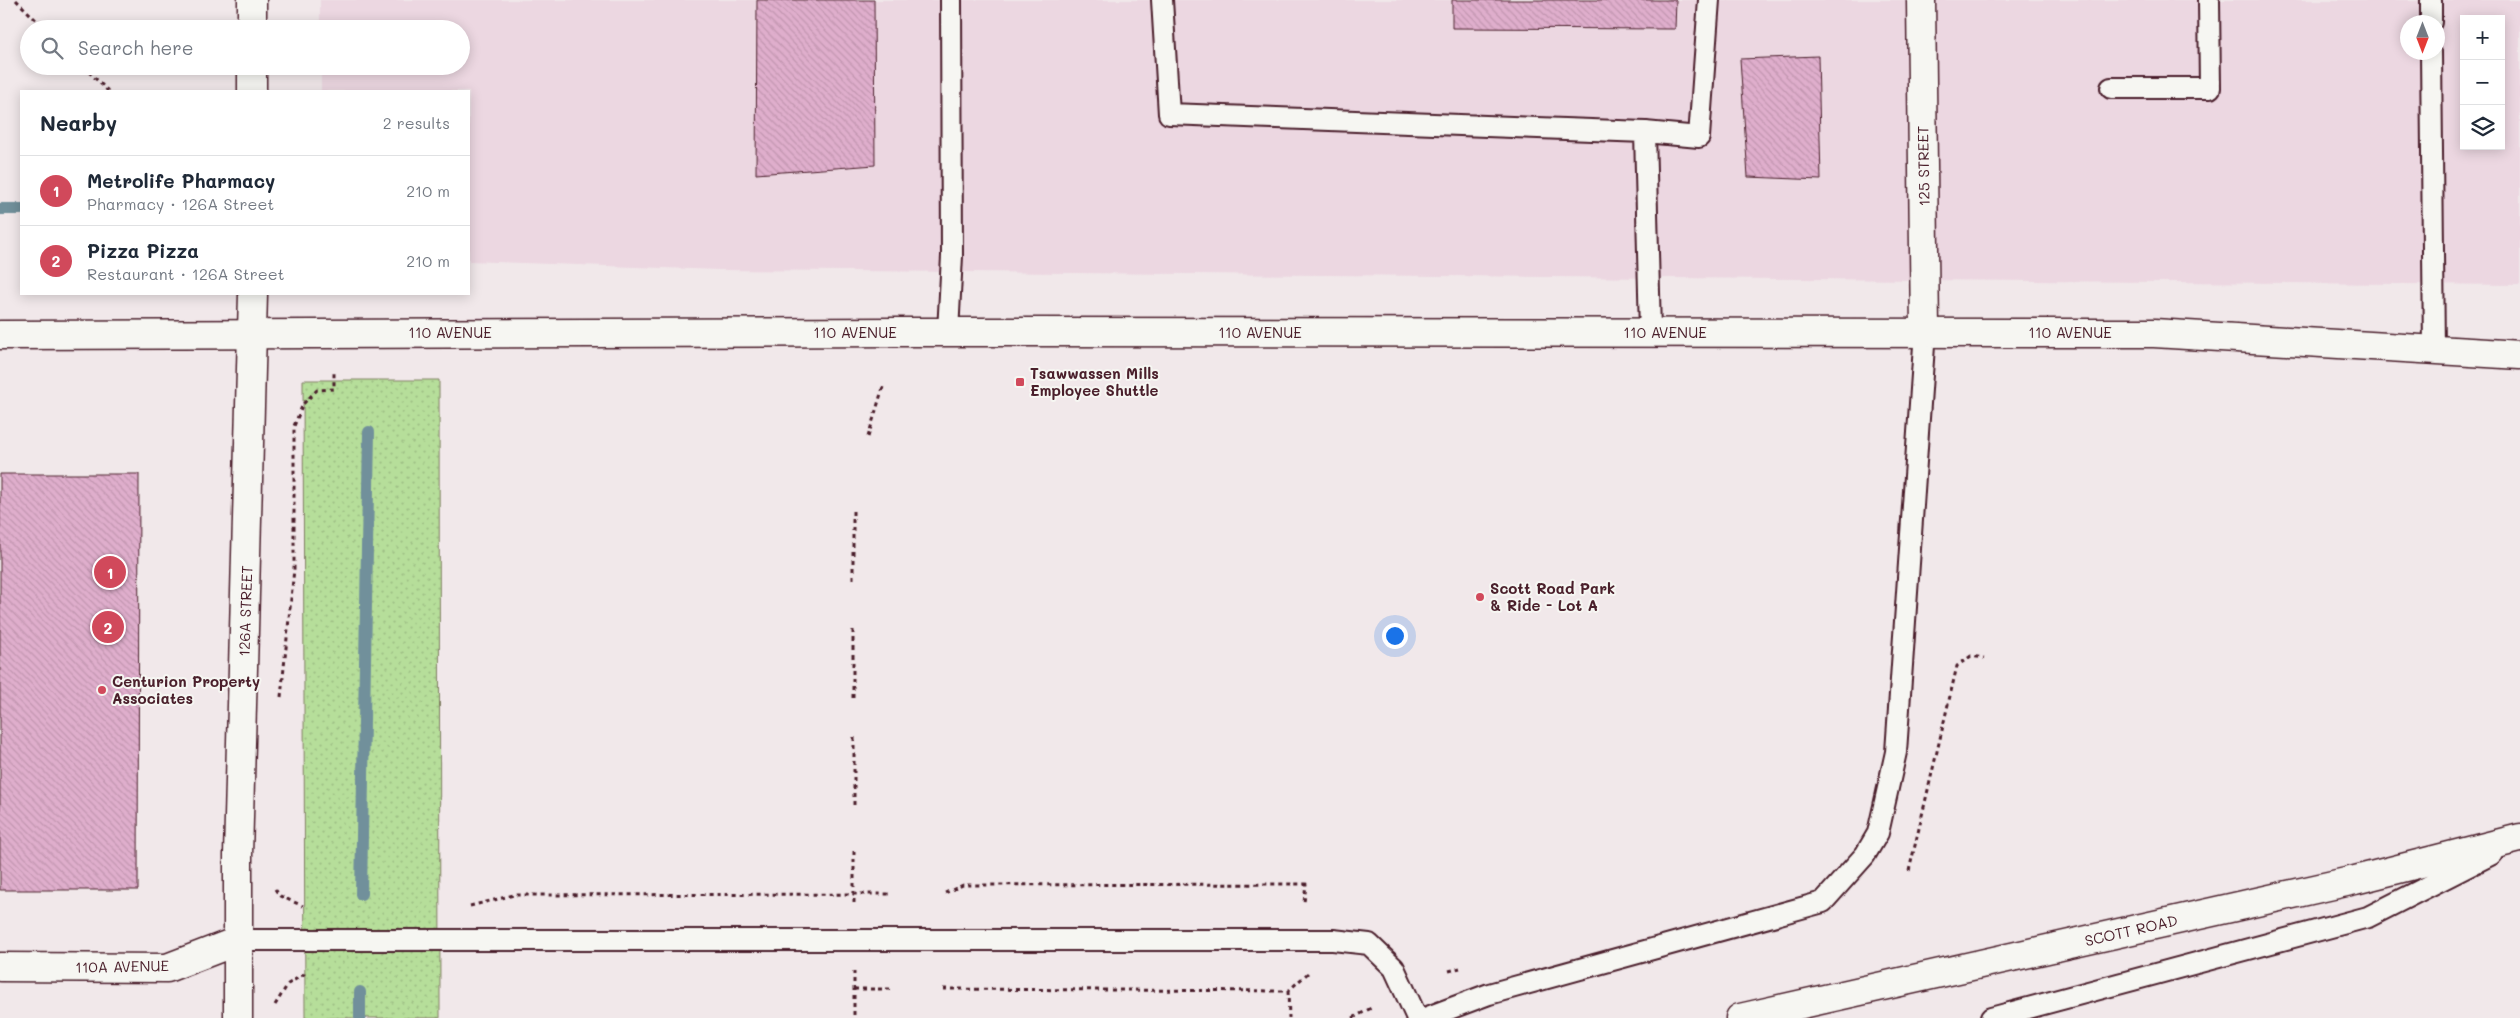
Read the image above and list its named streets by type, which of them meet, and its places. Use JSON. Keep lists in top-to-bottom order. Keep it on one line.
{"streets":{"main road":["125 STREET","110 AVENUE","126A STREET","SCOTT ROAD","110A AVENUE"]},"crossings":[["125 STREET","110 AVENUE"],["110 AVENUE","126A STREET"],["126A STREET","110A AVENUE"]],"places":{"transit":["Tsawwassen Mills Employee Shuttle"],"other":["Scott Road Park & Ride - Lot A","Centurion Property Associates"]},"north":"bottom","page":{"map_buttons":["+","−"],"search":"Search here","heading":["Nearby","2 results"],"list":[{"mark":"1","name":"Metrolife Pharmacy","note":"Pharmacy · 126A Street","value":"210 m"},{"mark":"2","name":"Pizza Pizza","note":"Restaurant · 126A Street","value":"210 m"}],"pins":["1","2"]}}
